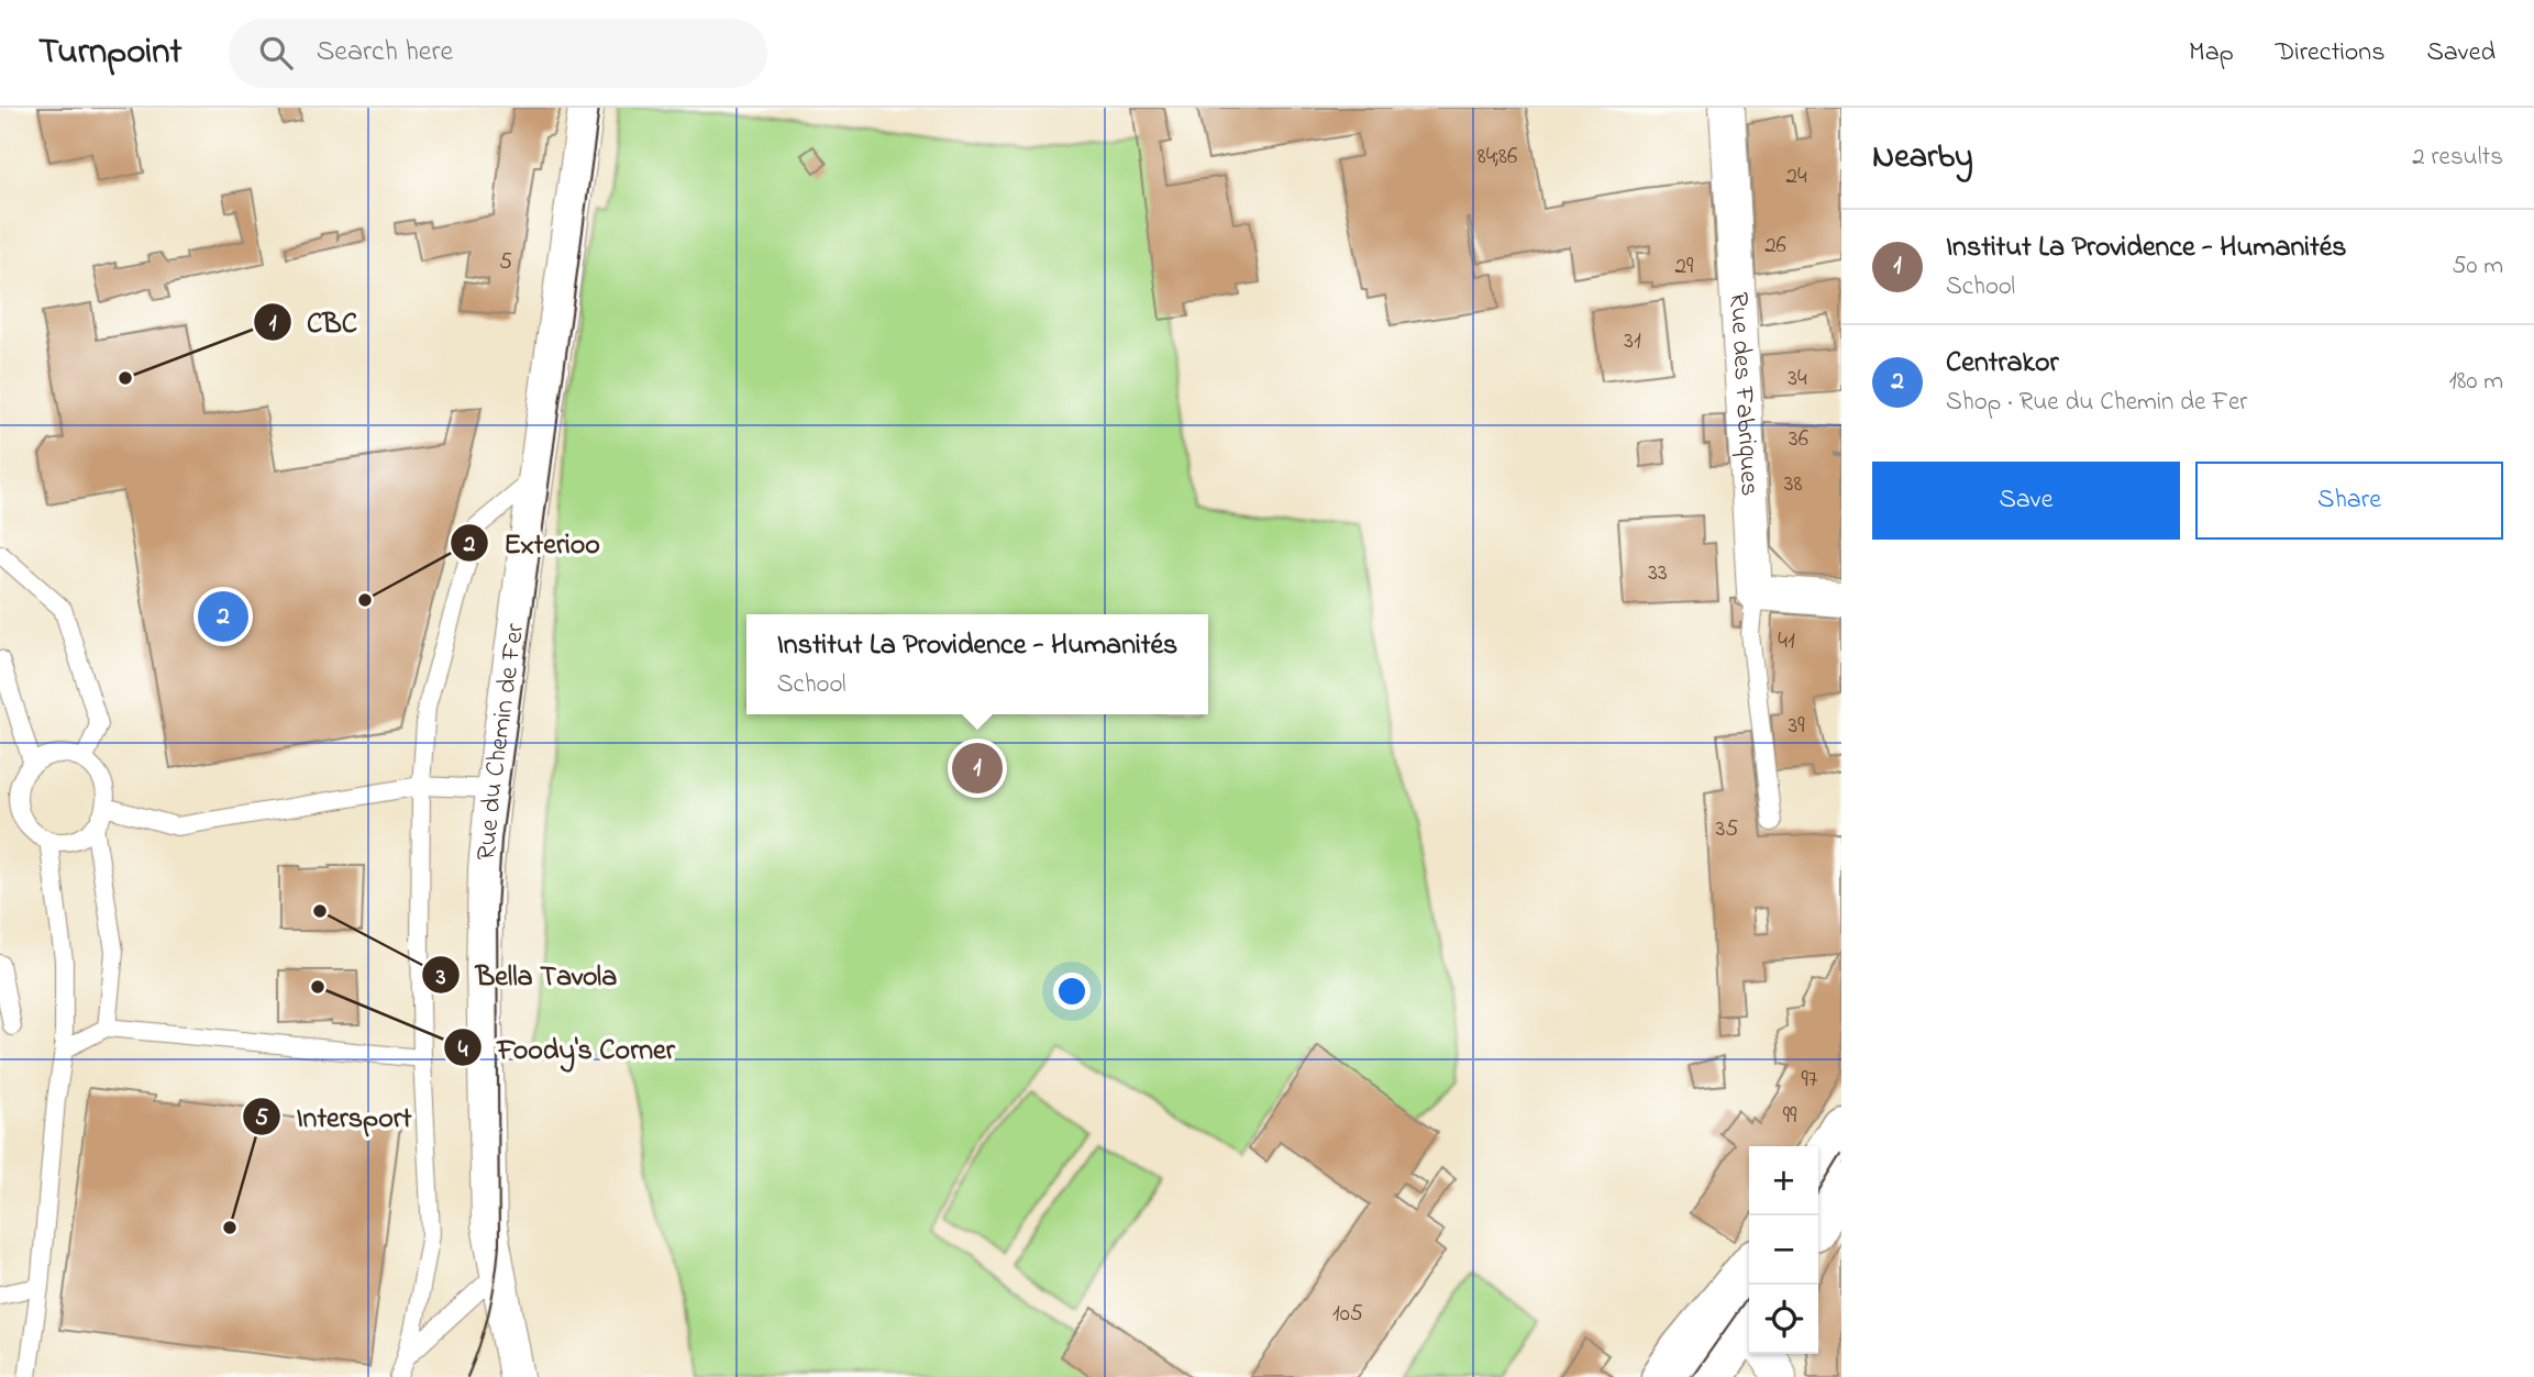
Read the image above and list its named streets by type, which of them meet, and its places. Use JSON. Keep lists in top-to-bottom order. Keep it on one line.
{"streets":{"street":["Rue des Fabriques","Rue du Chemin de Fer"]},"places":["CBC","Exterioo","Bella Tavola","Foody's Corner","Intersport"],"house_numbers":["84;86","24","26","5","29","31","34","36","38","33","41","39","35","97","99","105"],"page":{"header":"Turnpoint","search":"Search here","nav":["Map","Directions","Saved"],"heading":["Nearby","2 results"],"list":[{"mark":"1","name":"Institut La Providence - Humanités","note":"School","value":"50 m"},{"mark":"2","name":"Centrakor","note":"Shop · Rue du Chemin de Fer","value":"180 m"}],"buttons":["Save","Share"],"pins":["2","1"],"popup":["Institut La Providence - Humanités","School"],"map_buttons":["+","−"]}}
